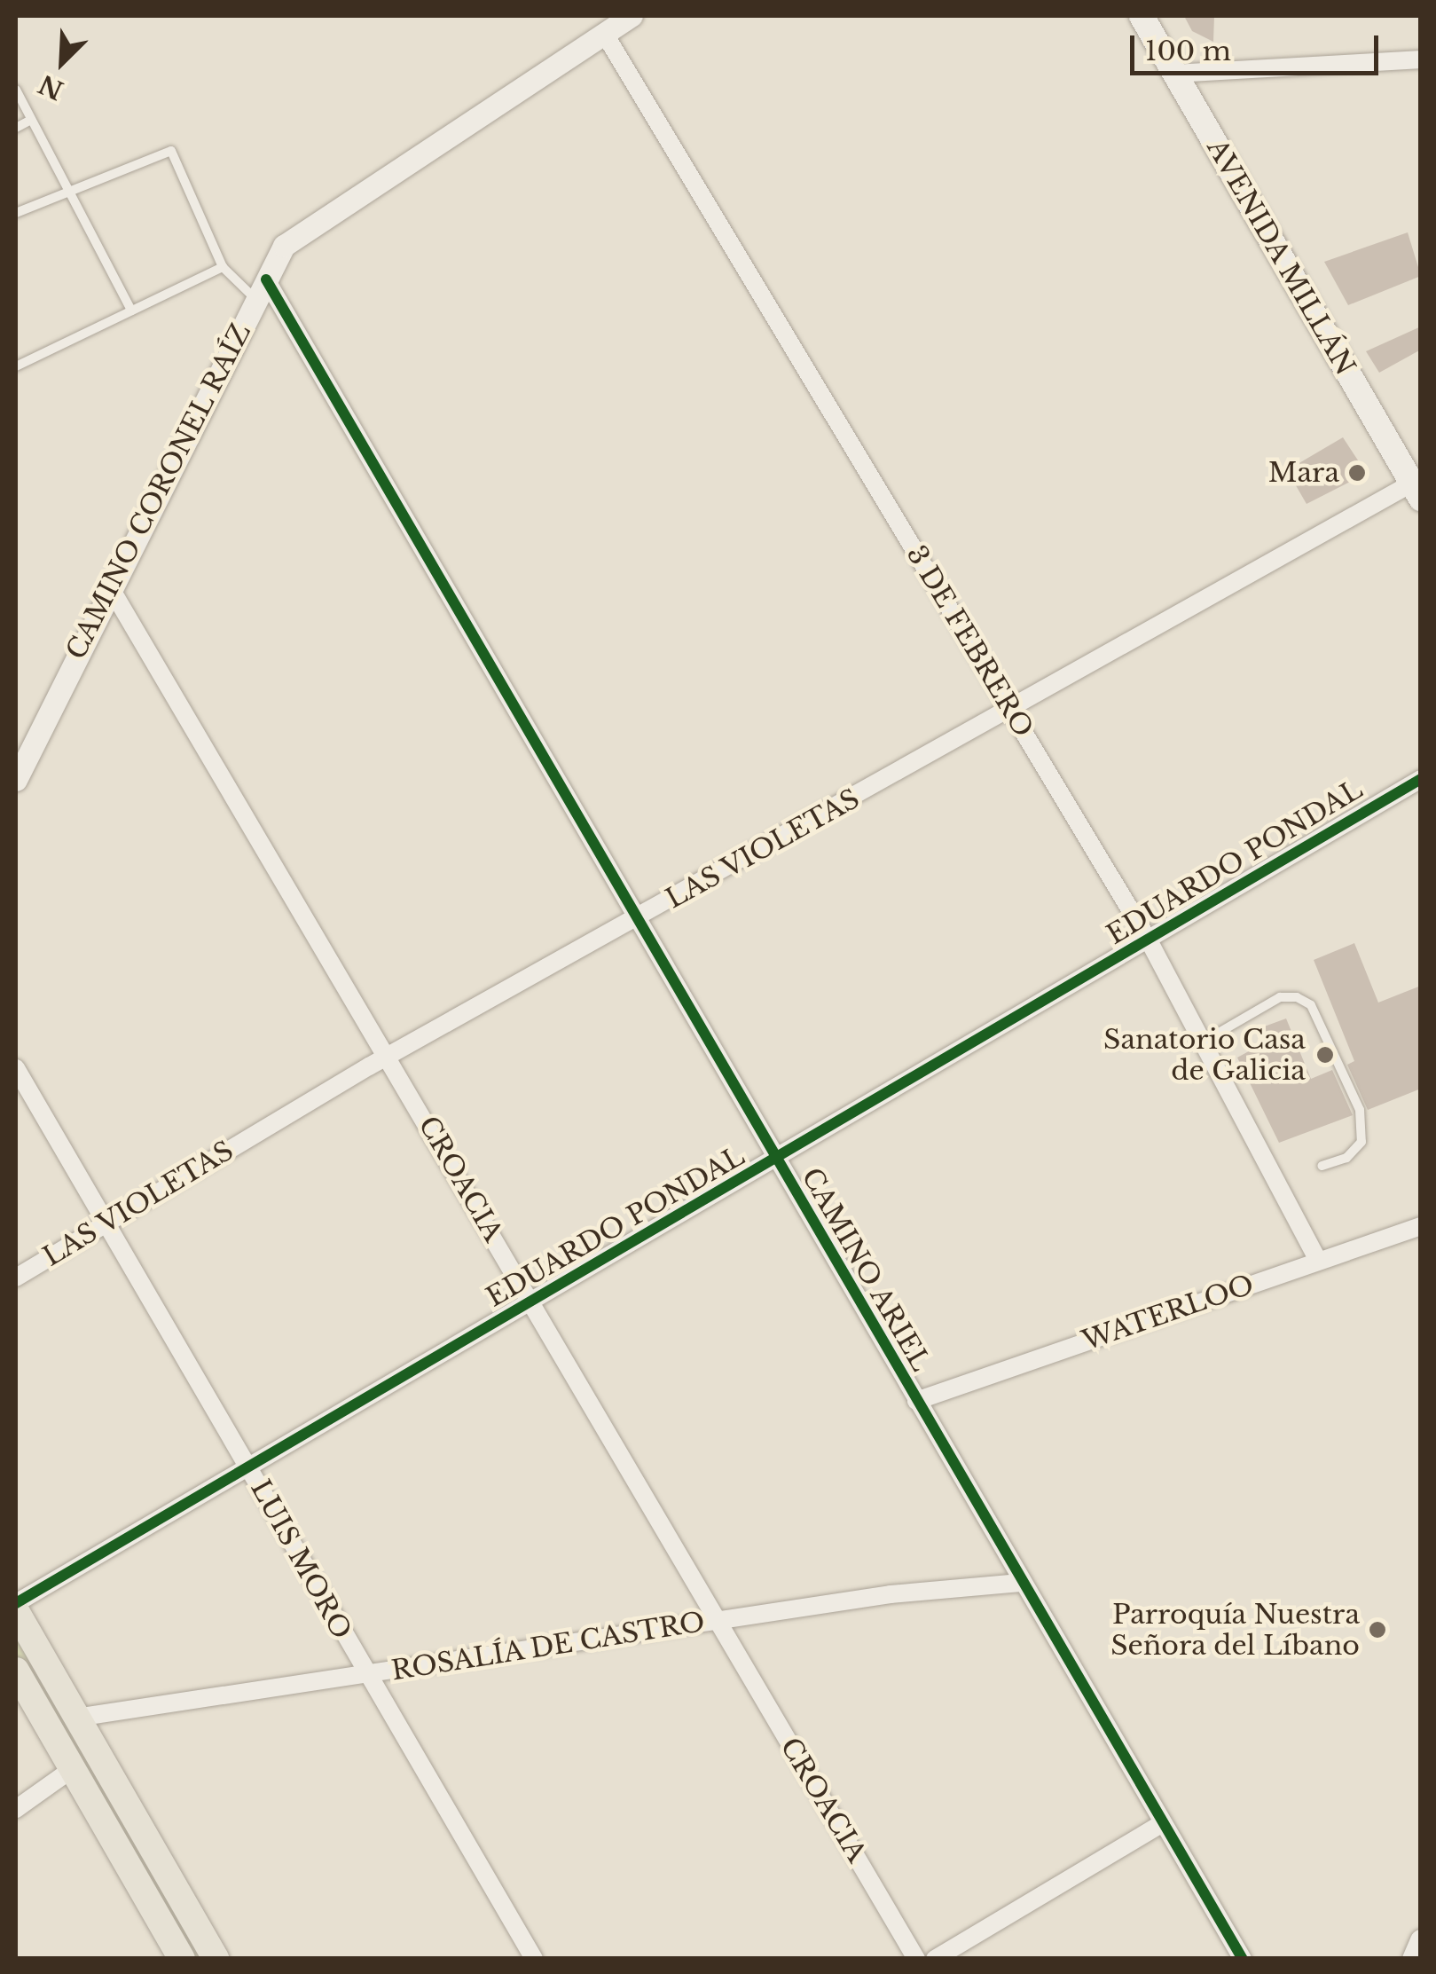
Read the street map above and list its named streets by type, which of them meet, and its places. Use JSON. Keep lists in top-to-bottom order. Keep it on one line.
{"streets":{"main road":["AVENIDA MILLÁN"],"street":["CAMINO CORONEL RAÍZ","3 DE FEBRERO","LAS VIOLETAS","EDUARDO PONDAL","CROACIA","CAMINO ARIEL","WATERLOO","LUIS MORO","ROSALÍA DE CASTRO"]},"crossings":[["AVENIDA MILLÁN","LAS VIOLETAS"],["CAMINO CORONEL RAÍZ","3 DE FEBRERO"],["CAMINO CORONEL RAÍZ","CROACIA"],["CAMINO CORONEL RAÍZ","CAMINO ARIEL"],["3 DE FEBRERO","LAS VIOLETAS"],["3 DE FEBRERO","EDUARDO PONDAL"],["3 DE FEBRERO","WATERLOO"],["LAS VIOLETAS","CROACIA"],["LAS VIOLETAS","CAMINO ARIEL"],["LAS VIOLETAS","LUIS MORO"],["EDUARDO PONDAL","CROACIA"],["EDUARDO PONDAL","CAMINO ARIEL"],["EDUARDO PONDAL","LUIS MORO"],["CROACIA","ROSALÍA DE CASTRO"],["CAMINO ARIEL","WATERLOO"],["CAMINO ARIEL","ROSALÍA DE CASTRO"],["LUIS MORO","ROSALÍA DE CASTRO"]],"places":["Mara","Sanatorio Casa de Galicia","Parroquía Nuestra Señora del Líbano"],"scale_bar":"100 m","north":"bottom left"}
